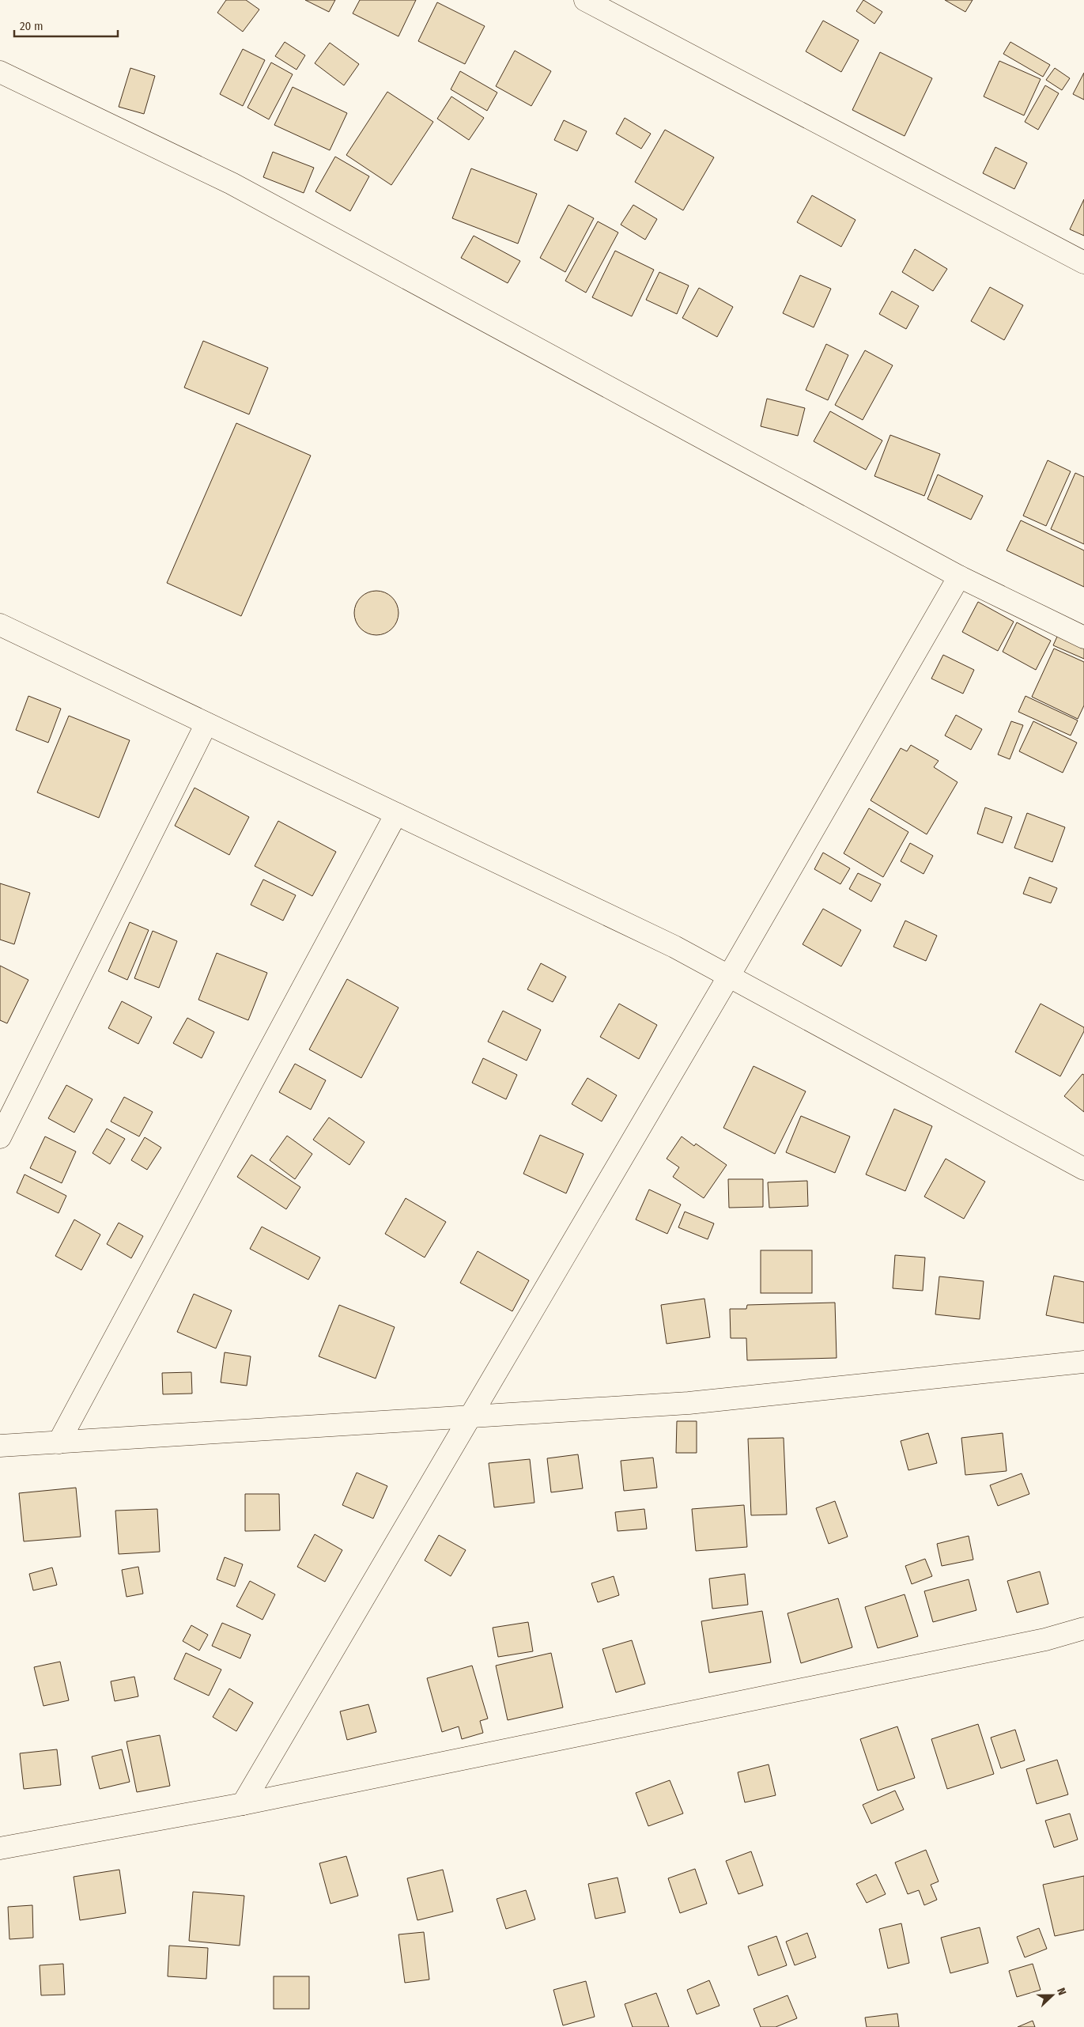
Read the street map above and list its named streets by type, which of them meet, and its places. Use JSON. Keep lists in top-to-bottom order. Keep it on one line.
{"scale_bar":"20 m","north":"right"}
